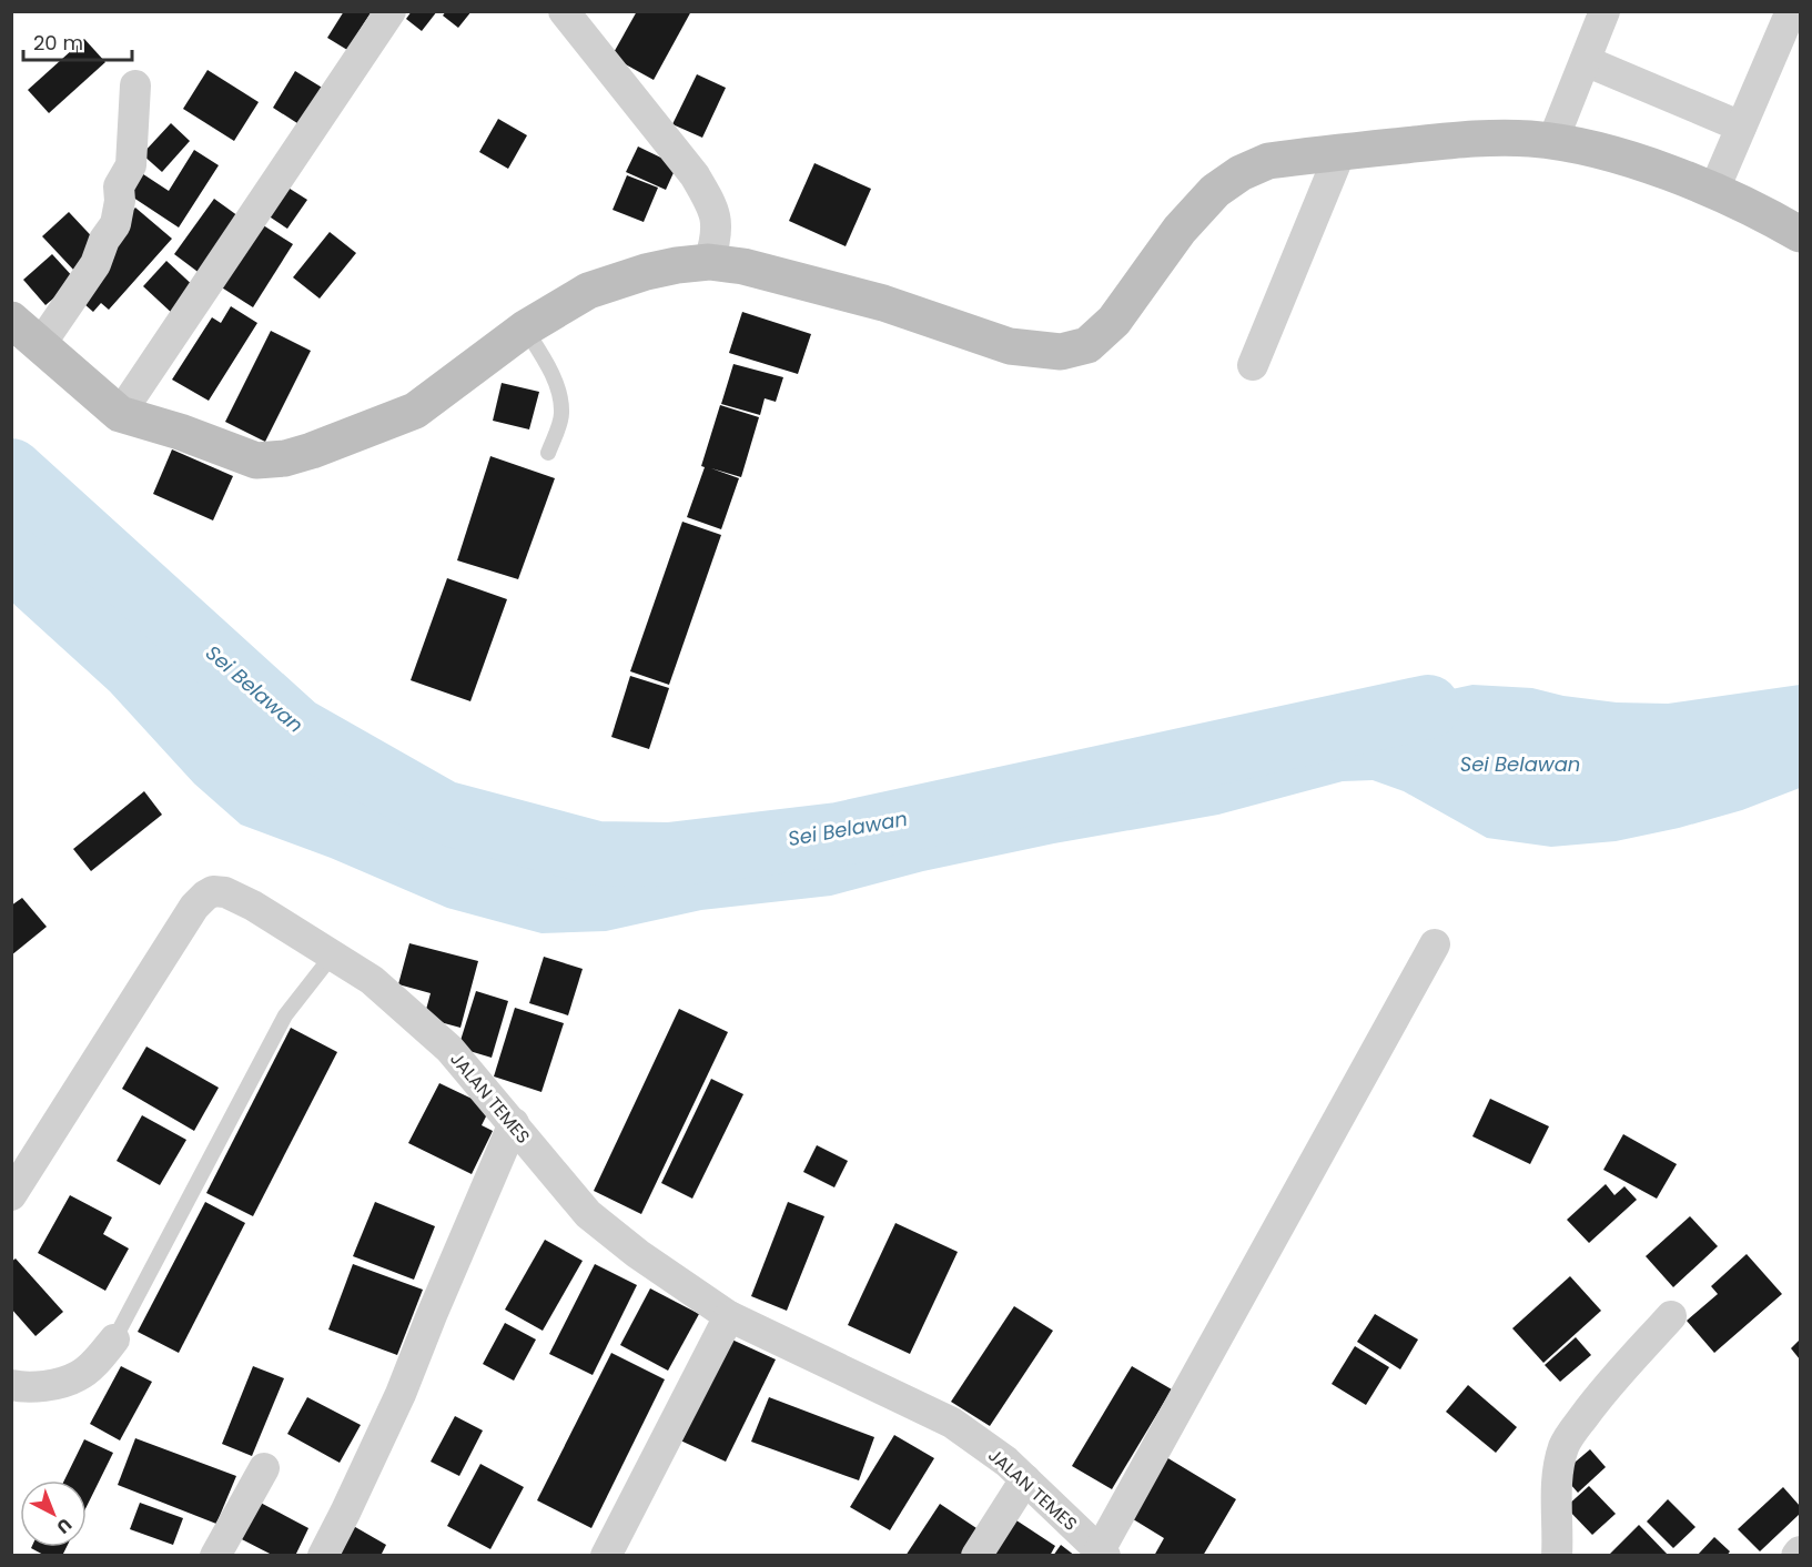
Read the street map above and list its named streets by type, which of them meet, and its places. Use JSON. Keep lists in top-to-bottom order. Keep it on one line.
{"streets":{"street":["JALAN TEMES"]},"water":["Sei Belawan"],"scale_bar":"20 m","north":"bottom right"}
